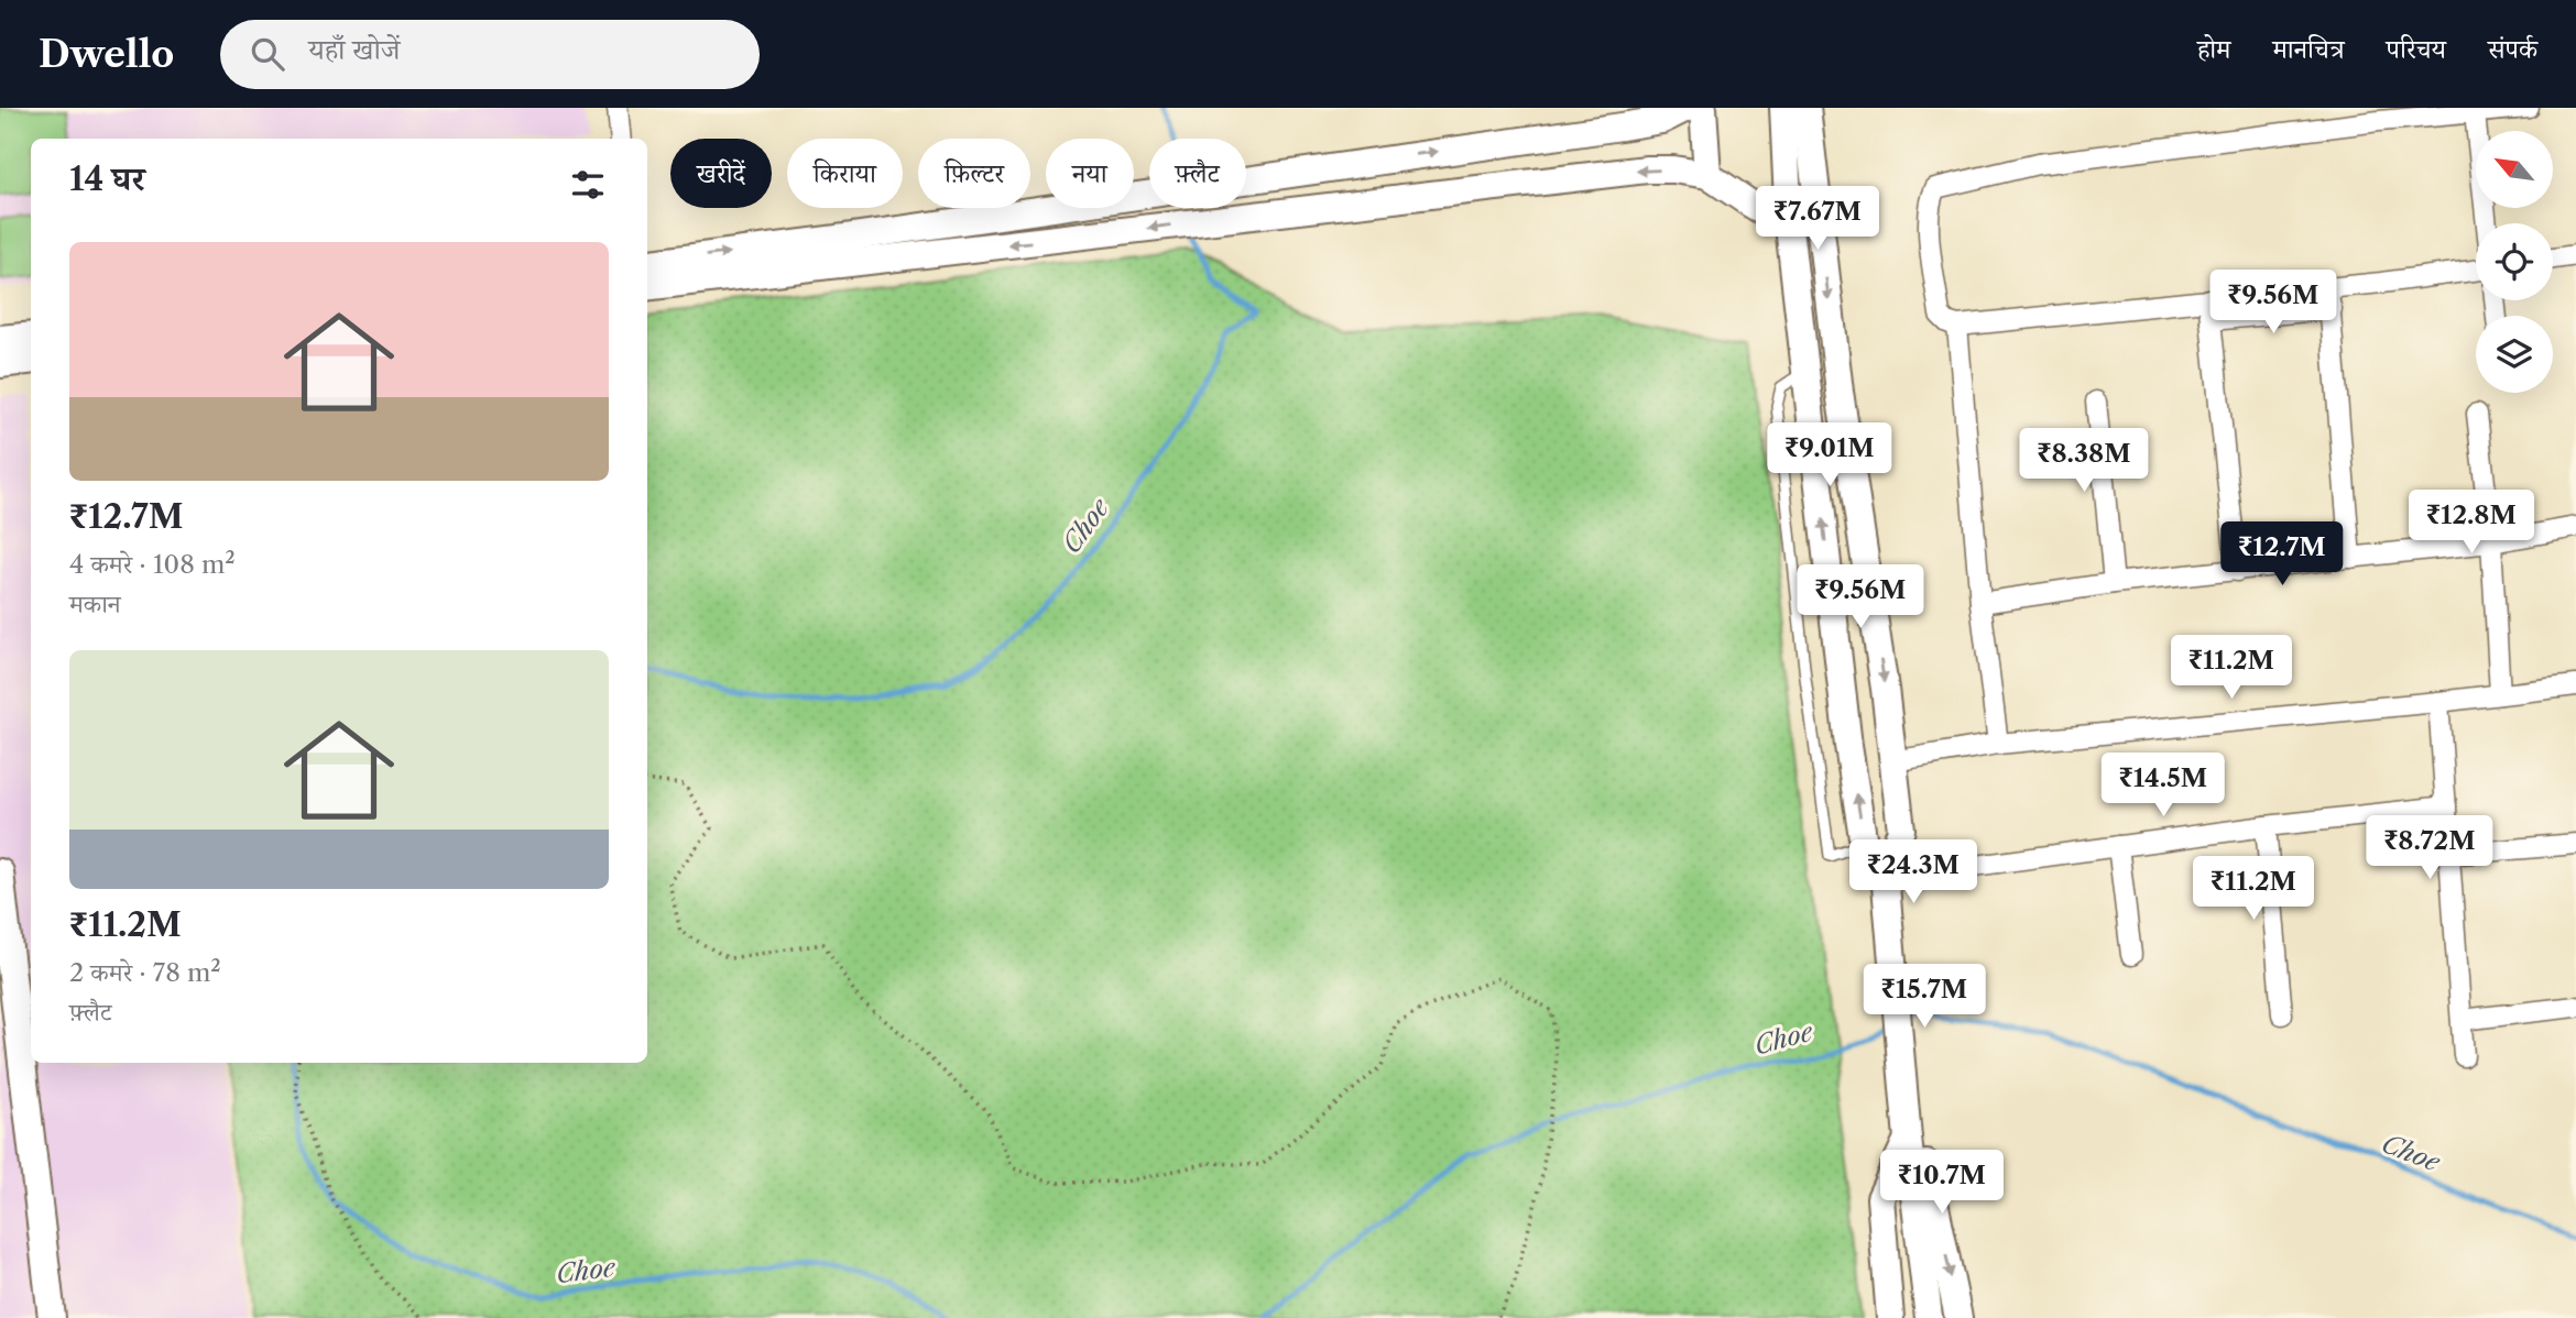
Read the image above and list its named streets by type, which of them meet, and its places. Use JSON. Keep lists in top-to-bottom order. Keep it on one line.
{"water":["Choe"],"north":"top left","page":{"header":"Dwello","search":"यहाँ खोजें","nav":["होम","मानचित्र","परिचय","संपर्क"],"chip":["खरीदें","किराया","फ़िल्टर","नया","फ़्लैट"],"heading":"14 घर","price":["₹7.67M","₹9.56M","₹9.01M","₹8.38M","₹12.8M","₹12.7M","₹9.56M","₹11.2M","₹14.5M","₹8.72M","₹24.3M","₹11.2M","₹15.7M","₹10.7M"],"list":[{"name":"₹12.7M","note":"4 कमरे · 108 m² · मकान"},{"name":"₹11.2M","note":"2 कमरे · 78 m² · फ़्लैट"}]}}
